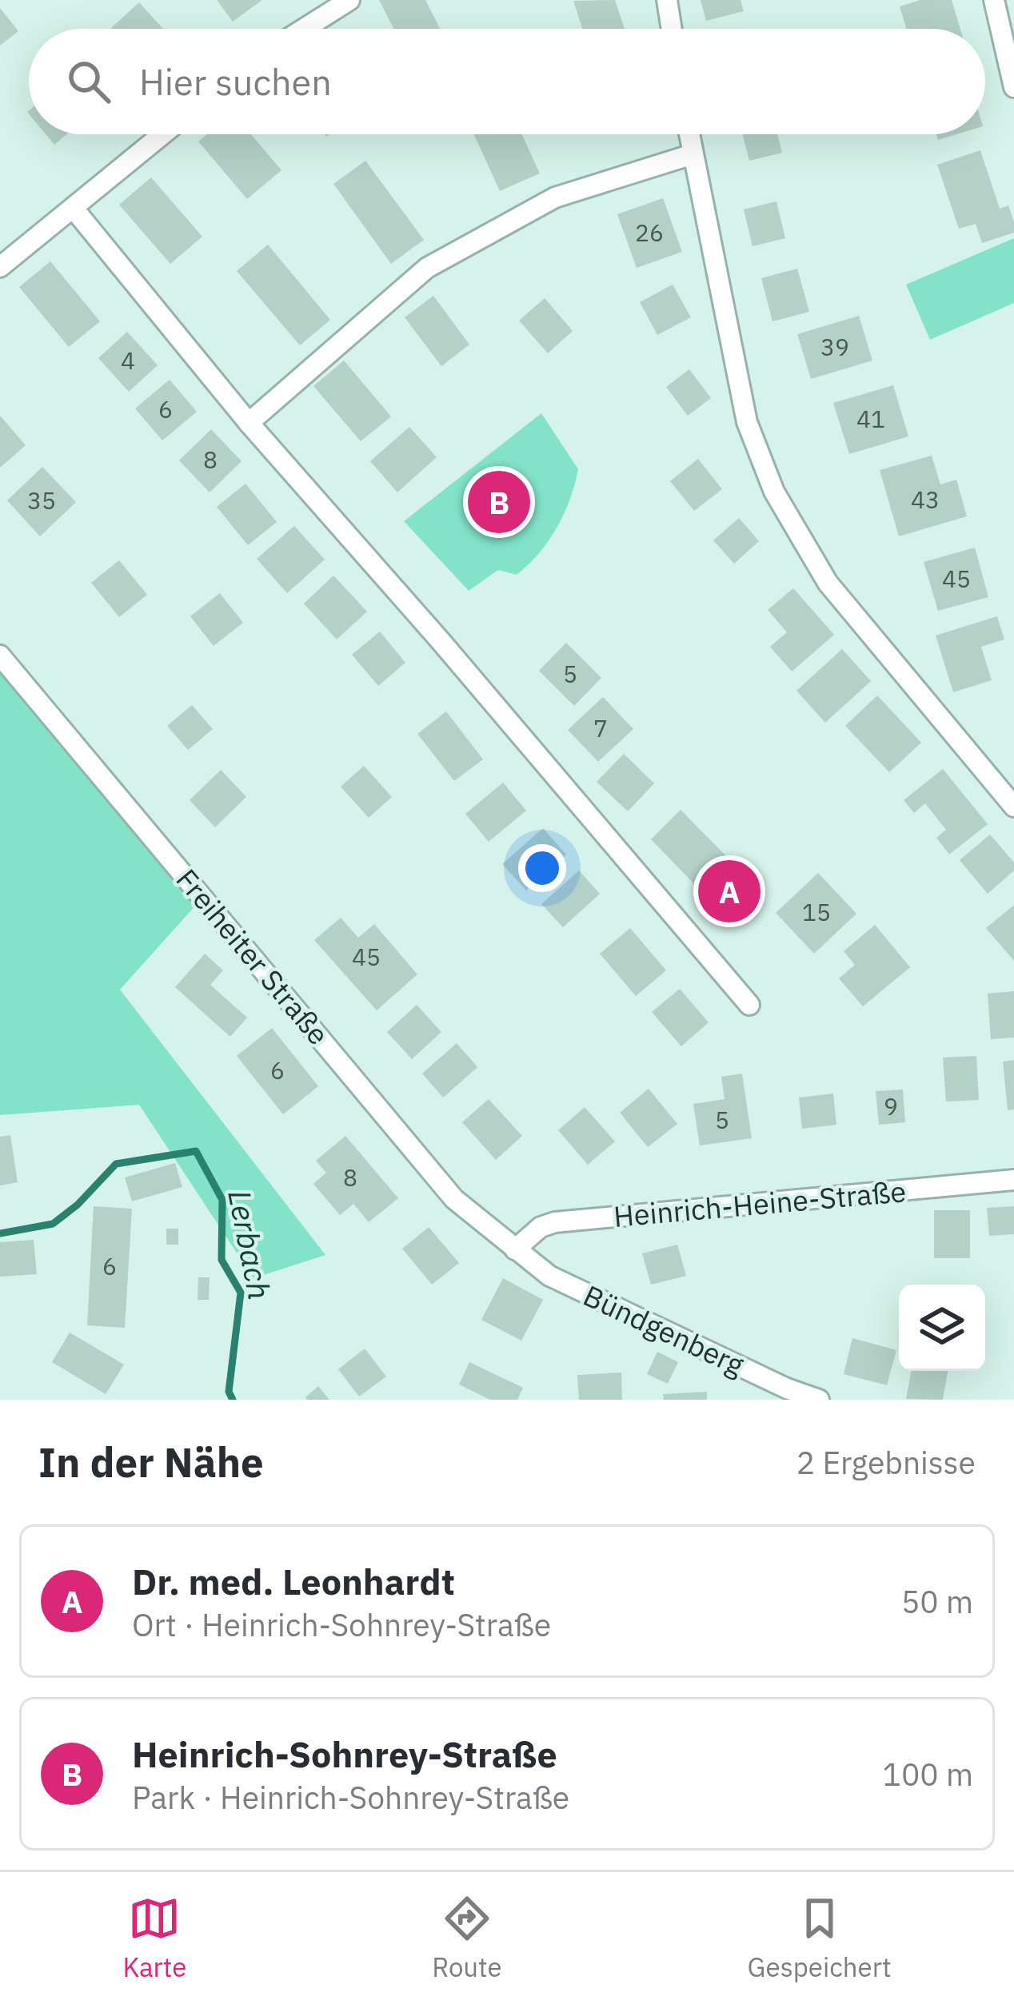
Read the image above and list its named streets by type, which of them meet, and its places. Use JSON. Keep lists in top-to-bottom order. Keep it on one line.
{"streets":{"street":["Freiheiter Straße","Heinrich-Heine-Straße","Bündgenberg"]},"crossings":[["Freiheiter Straße","Heinrich-Heine-Straße"],["Freiheiter Straße","Bündgenberg"],["Heinrich-Heine-Straße","Bündgenberg"]],"water":["Lerbach"],"house_numbers":["26","39","4","6","41","8","43","35","45","5","7","15","45","6","9","5","8","6"],"page":{"search":"Hier suchen","pins":["B","A"],"heading":["In der Nähe","2 Ergebnisse"],"list":[{"mark":"A","name":"Dr. med. Leonhardt","note":"Ort · Heinrich-Sohnrey-Straße","value":"50 m"},{"mark":"B","name":"Heinrich-Sohnrey-Straße","note":"Park · Heinrich-Sohnrey-Straße","value":"100 m"}],"nav":["Karte","Route","Gespeichert"]}}
